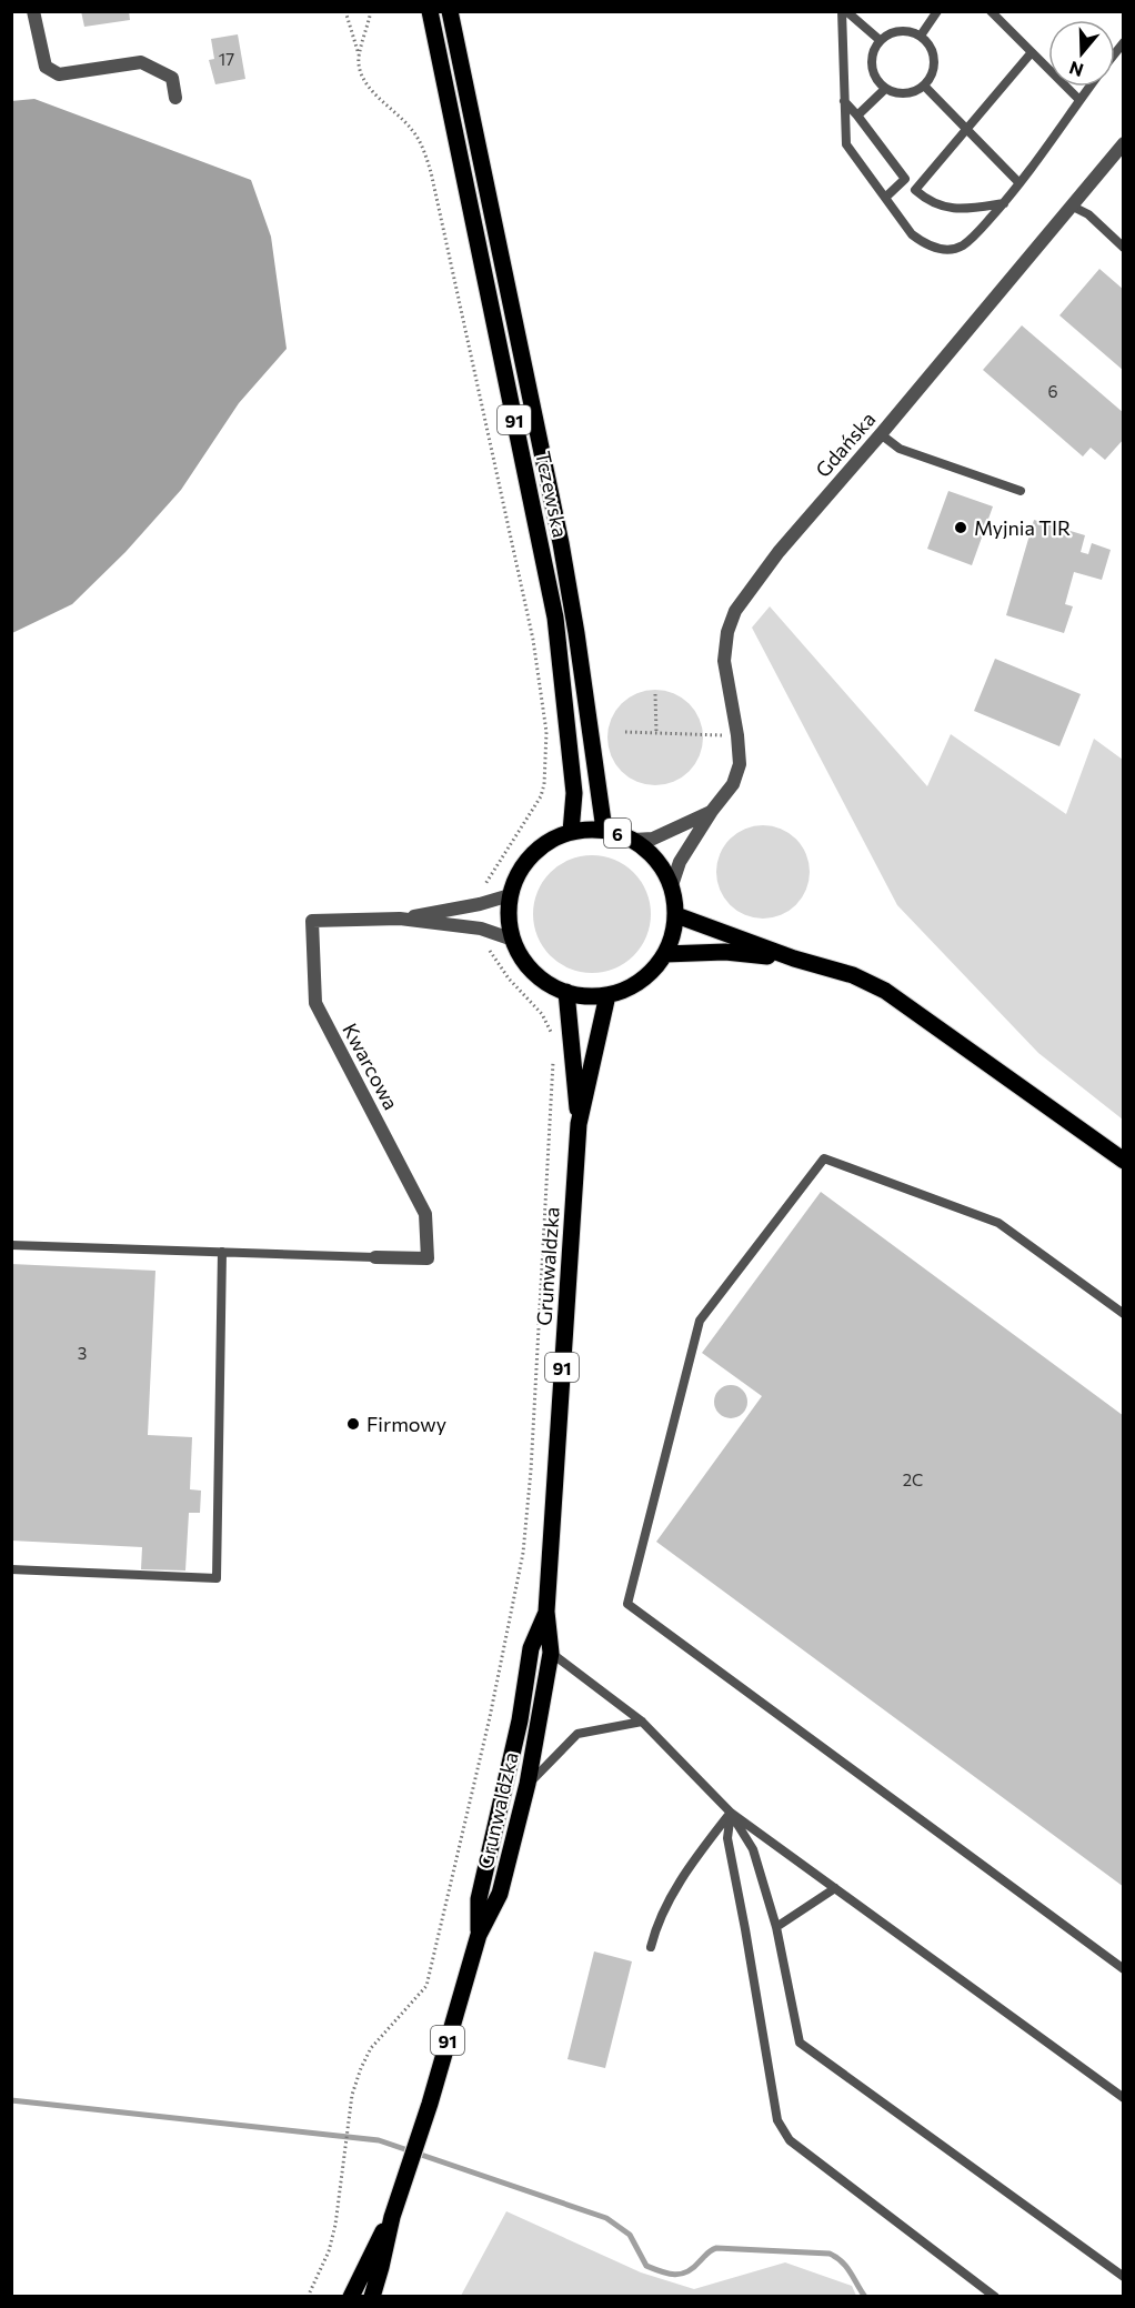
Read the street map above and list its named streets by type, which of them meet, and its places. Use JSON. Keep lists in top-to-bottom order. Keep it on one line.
{"streets":{"main road":["91","Tczewska","6","Grunwaldzka"],"street":["Gdańska","Kwarcowa"]},"crossings":[["Gdańska","Tczewska"],["Gdańska","6"],["Gdańska","Kwarcowa"],["Gdańska","Grunwaldzka"],["Tczewska","6"],["Tczewska","Kwarcowa"],["Tczewska","Grunwaldzka"],["6","Kwarcowa"],["6","Grunwaldzka"],["Kwarcowa","Grunwaldzka"]],"places":["Myjnia TIR","Firmowy"],"house_numbers":["17","6","3","2C"],"north":"bottom"}
